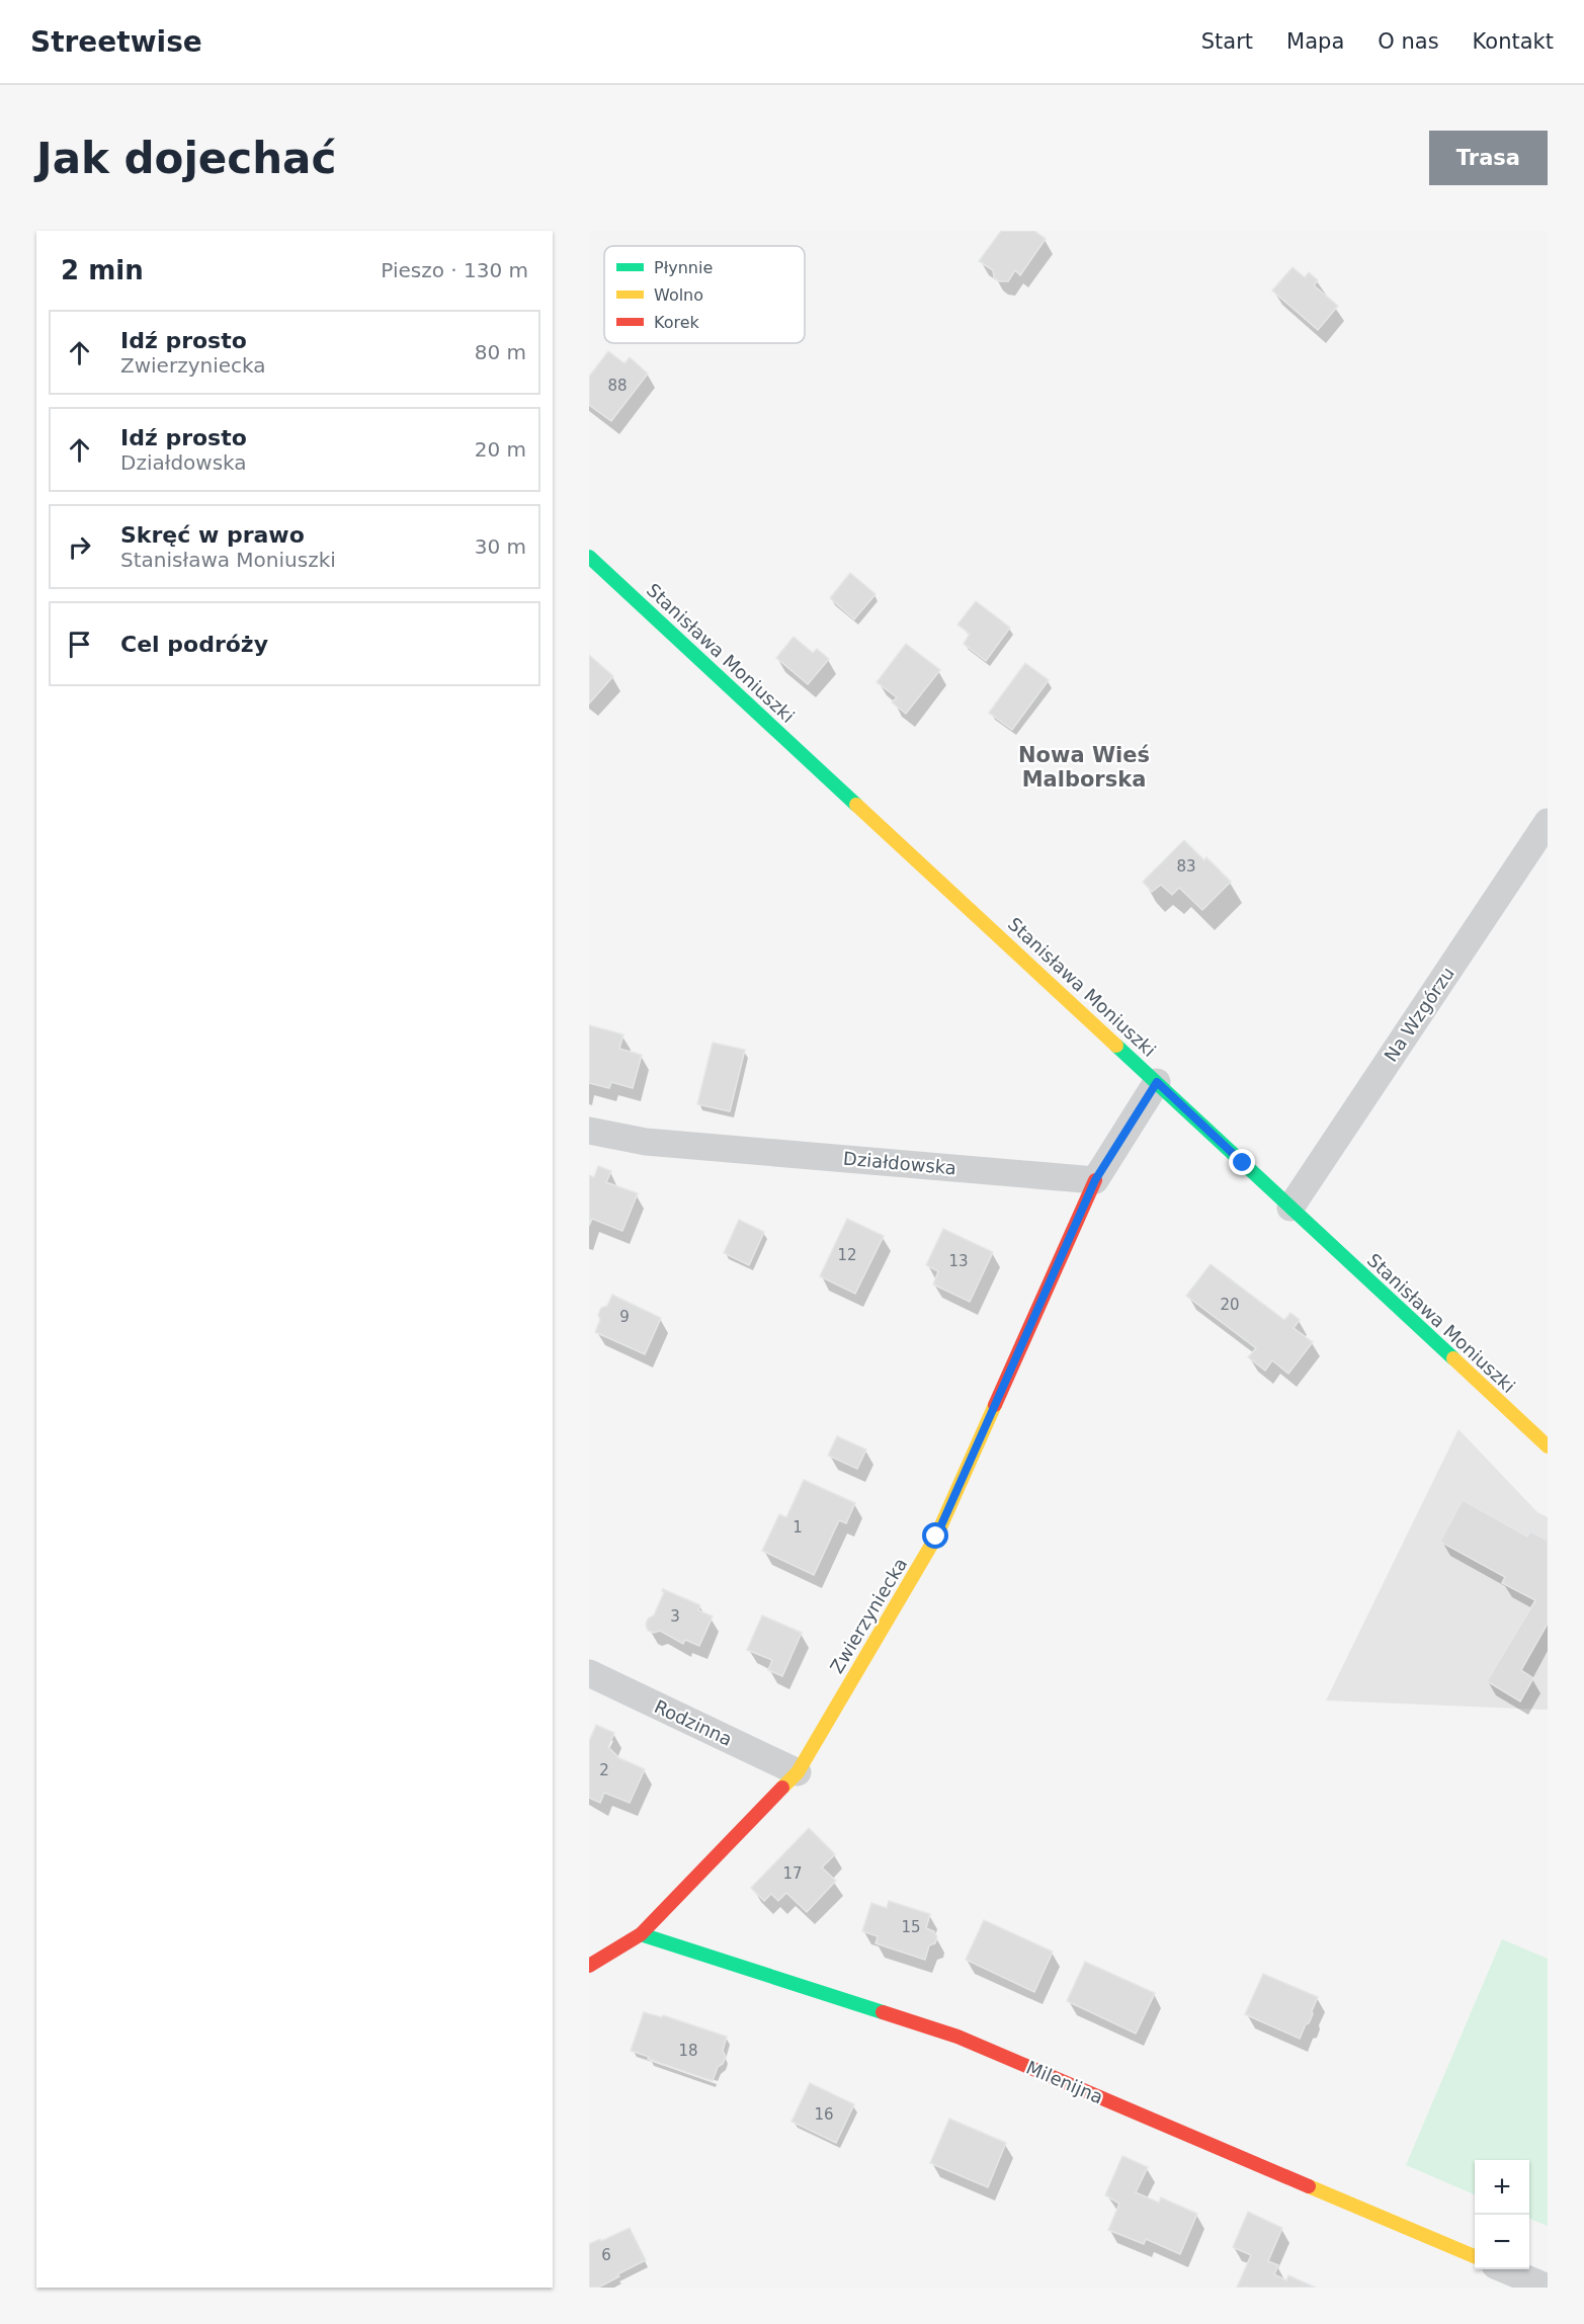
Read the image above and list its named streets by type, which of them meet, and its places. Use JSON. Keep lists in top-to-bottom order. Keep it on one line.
{"streets":{"street":["Stanisława Moniuszki","Na Wzgórzu","Działdowska","Zwierzyniecka","Rodzinna","Milenijna"]},"crossings":[["Stanisława Moniuszki","Na Wzgórzu"],["Działdowska","Zwierzyniecka"],["Zwierzyniecka","Rodzinna"],["Zwierzyniecka","Milenijna"]],"districts":["Nowa Wieś Malborska"],"house_numbers":["88","83","12","13","20","9","1","3","2","17","15","18","16","6"],"legend":["Płynnie","Wolno","Korek"],"page":{"header":"Streetwise","nav":["Start","Mapa","O nas","Kontakt"],"buttons":"Trasa","title":"Jak dojechać","heading":["2 min","Pieszo · 130 m"],"list":[["Idź prosto","Zwierzyniecka","80 m"],["Idź prosto","Działdowska","20 m"],["Skręć w prawo","Stanisława Moniuszki","30 m"],"Cel podróży"],"map_buttons":["+","−"]}}
